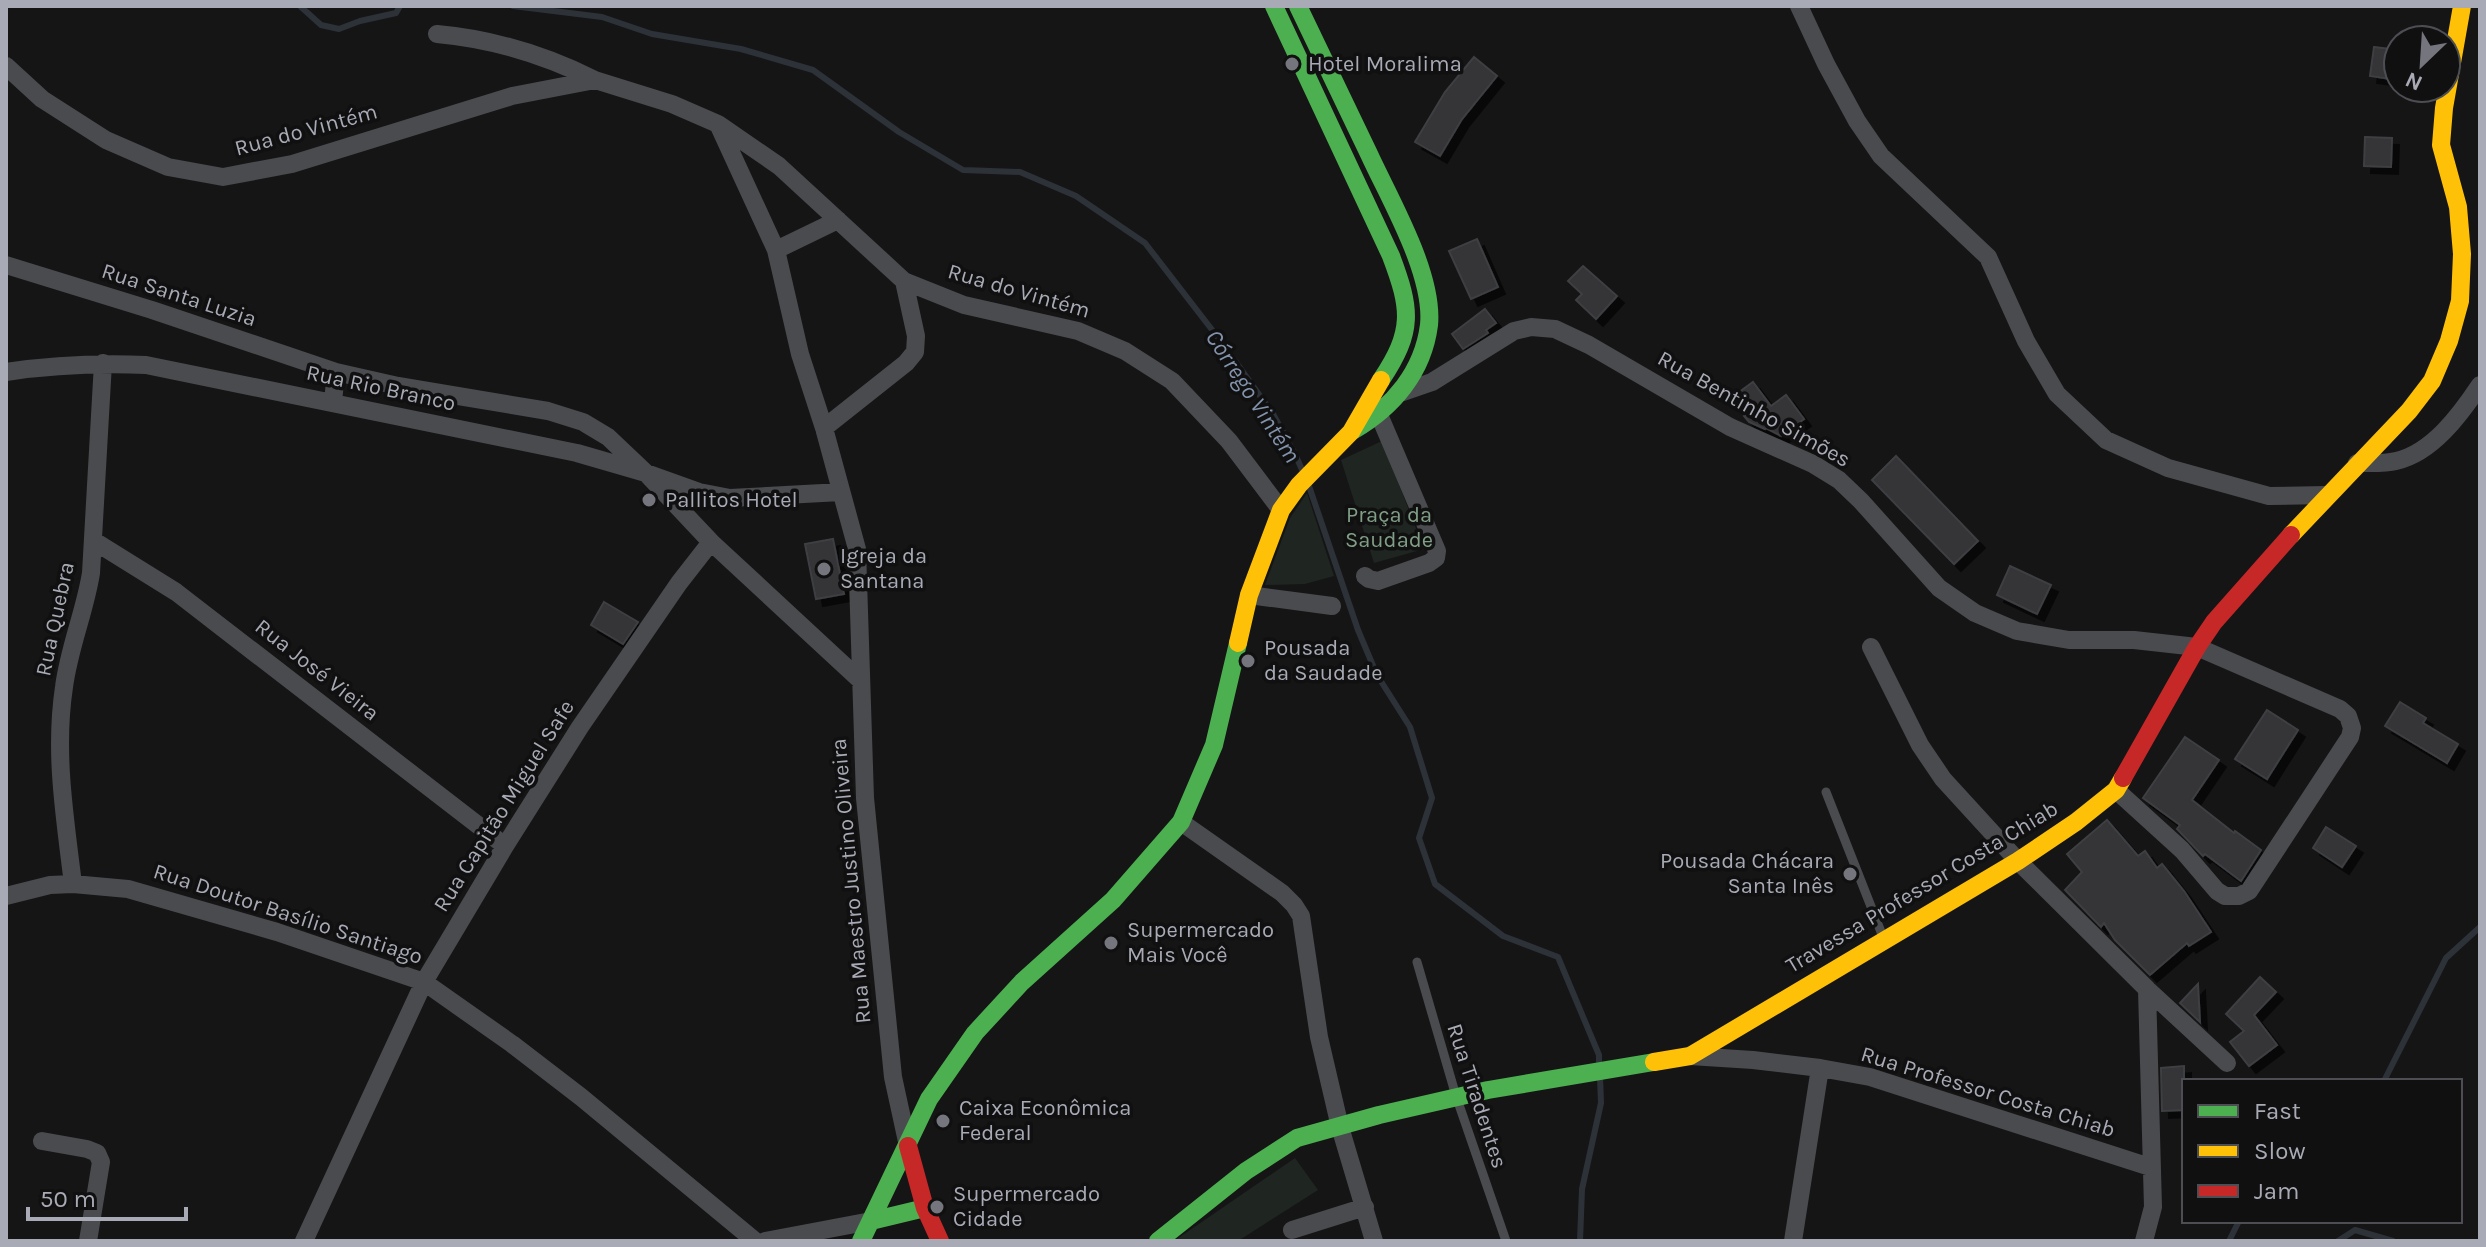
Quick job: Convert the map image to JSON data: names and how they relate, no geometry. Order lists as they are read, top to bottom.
{
  "streets": {
    "street": [
      "Rua do Vintém",
      "Rua Santa Luzia",
      "Rua Rio Branco",
      "Rua Bentinho Simões",
      "Rua Quebra",
      "Rua José Vieira",
      "Rua Capitão Miguel Safe",
      "Rua Maestro Justino Oliveira",
      "Travessa Professor Costa Chiab",
      "Rua Doutor Basílio Santiago",
      "Rua Professor Costa Chiab"
    ],
    "lane": ["Rua Tiradentes"]
  },
  "crossings": [
    ["Rua do Vintém", "Rua Maestro Justino Oliveira"],
    ["Rua Santa Luzia", "Rua Rio Branco"],
    ["Rua Santa Luzia", "Rua Capitão Miguel Safe"],
    ["Rua Santa Luzia", "Rua Maestro Justino Oliveira"],
    ["Rua Rio Branco", "Rua Quebra"],
    ["Rua Rio Branco", "Rua Maestro Justino Oliveira"],
    ["Rua Bentinho Simões", "Travessa Professor Costa Chiab"],
    ["Rua Quebra", "Rua José Vieira"],
    ["Rua Quebra", "Rua Doutor Basílio Santiago"],
    ["Rua José Vieira", "Rua Capitão Miguel Safe"],
    ["Rua Capitão Miguel Safe", "Rua Doutor Basílio Santiago"],
    ["Travessa Professor Costa Chiab", "Rua Professor Costa Chiab"],
    ["Rua Professor Costa Chiab", "Rua Tiradentes"]
  ],
  "water": ["Córrego Vintém"],
  "parks": ["Praça da Saudade"],
  "places": [
    "Hotel Moralima",
    "Pallitos Hotel",
    "Igreja da Santana",
    "Pousada da Saudade",
    "Pousada Chácara Santa Inês",
    "Supermercado Mais Você",
    "Caixa Econômica Federal",
    "Supermercado Cidade"
  ],
  "legend": ["Fast", "Slow", "Jam"],
  "scale_bar": "50 m",
  "north": "bottom left"
}
